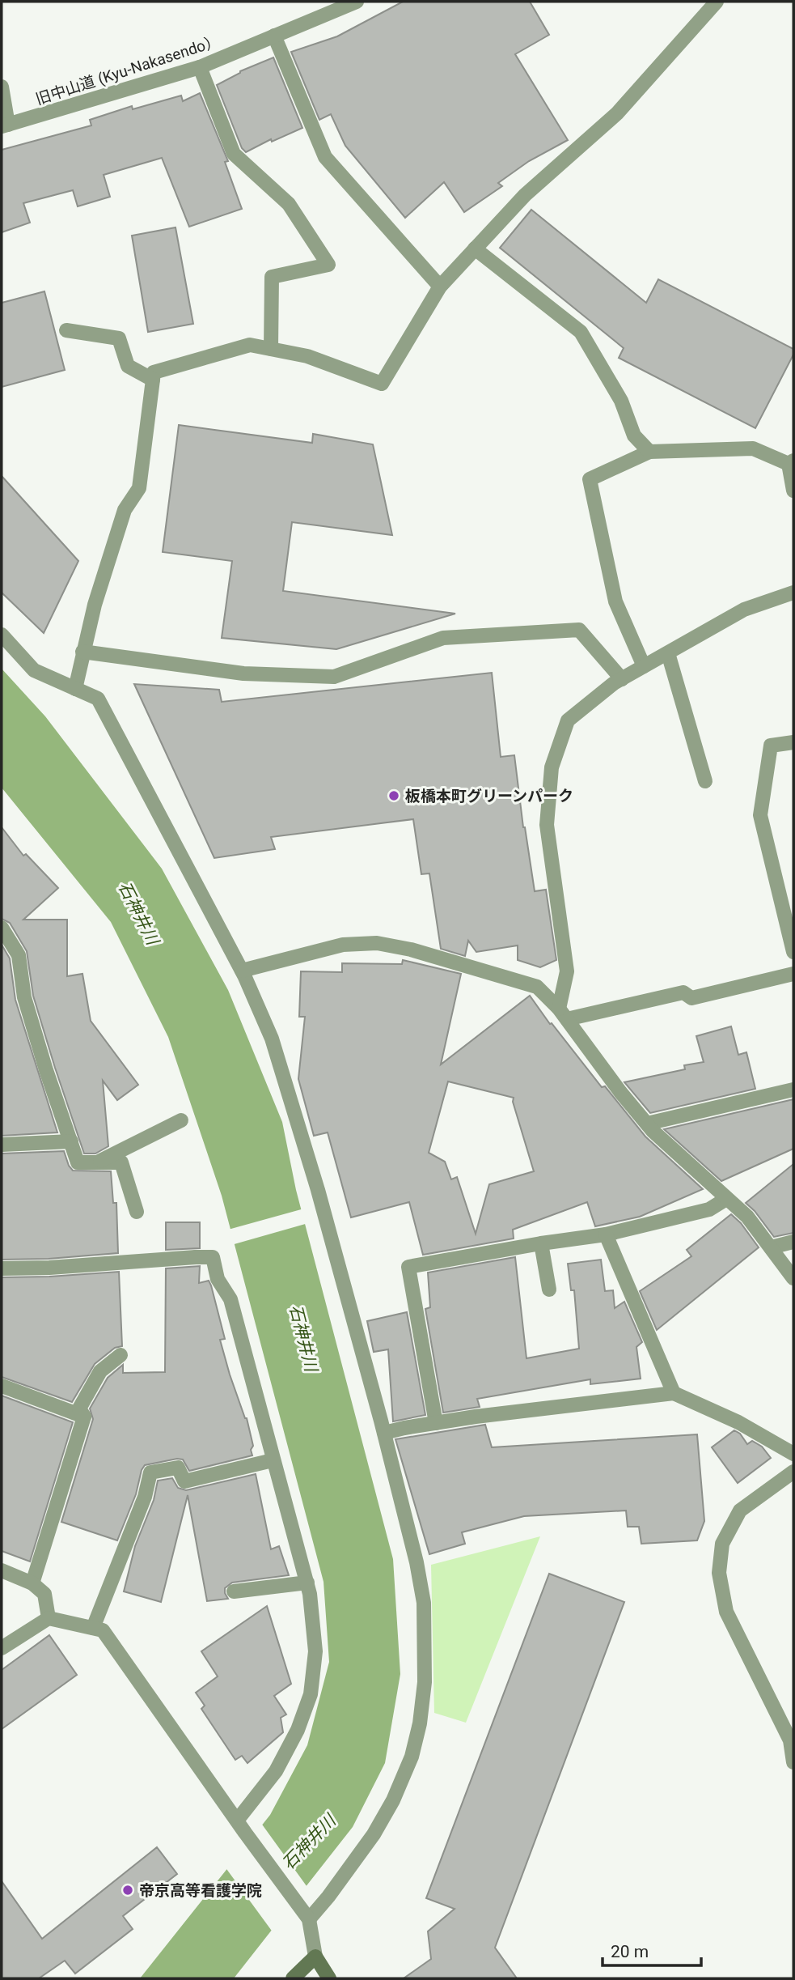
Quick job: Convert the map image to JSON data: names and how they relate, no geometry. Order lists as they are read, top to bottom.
{
  "streets": {
    "street": ["旧中山道 (Kyu-Nakasendo）"]
  },
  "water": ["石神井川"],
  "places": ["板橋本町グリーンパーク", "帝京高等看護学院"],
  "scale_bar": "20 m"
}
